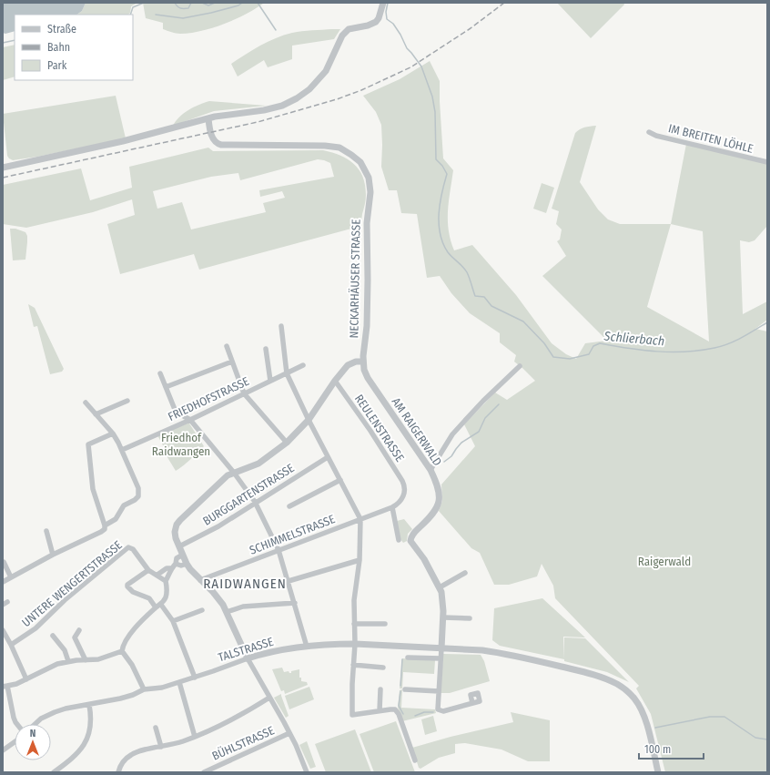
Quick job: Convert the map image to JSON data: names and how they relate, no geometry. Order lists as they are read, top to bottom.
{
  "streets": {
    "street": [
      "IM BREITEN LÖHLE",
      "NECKARHÄUSER STRASSE",
      "FRIEDHOFSTRASSE",
      "REULENSTRASSE",
      "AM RAIGERWALD",
      "BURGGARTENSTRASSE",
      "SCHIMMELSTRASSE",
      "UNTERE WENGERTSTRASSE",
      "TALSTRASSE",
      "BÜHLSTRASSE"
    ]
  },
  "crossings": [
    ["NECKARHÄUSER STRASSE", "AM RAIGERWALD"],
    ["REULENSTRASSE", "SCHIMMELSTRASSE"],
    ["AM RAIGERWALD", "TALSTRASSE"]
  ],
  "districts": ["RAIDWANGEN"],
  "water": ["Schlierbach"],
  "parks": ["Friedhof Raidwangen", "Raigerwald"],
  "legend": ["Straße", "Bahn", "Park"],
  "scale_bar": "100 m",
  "north": "top"
}
